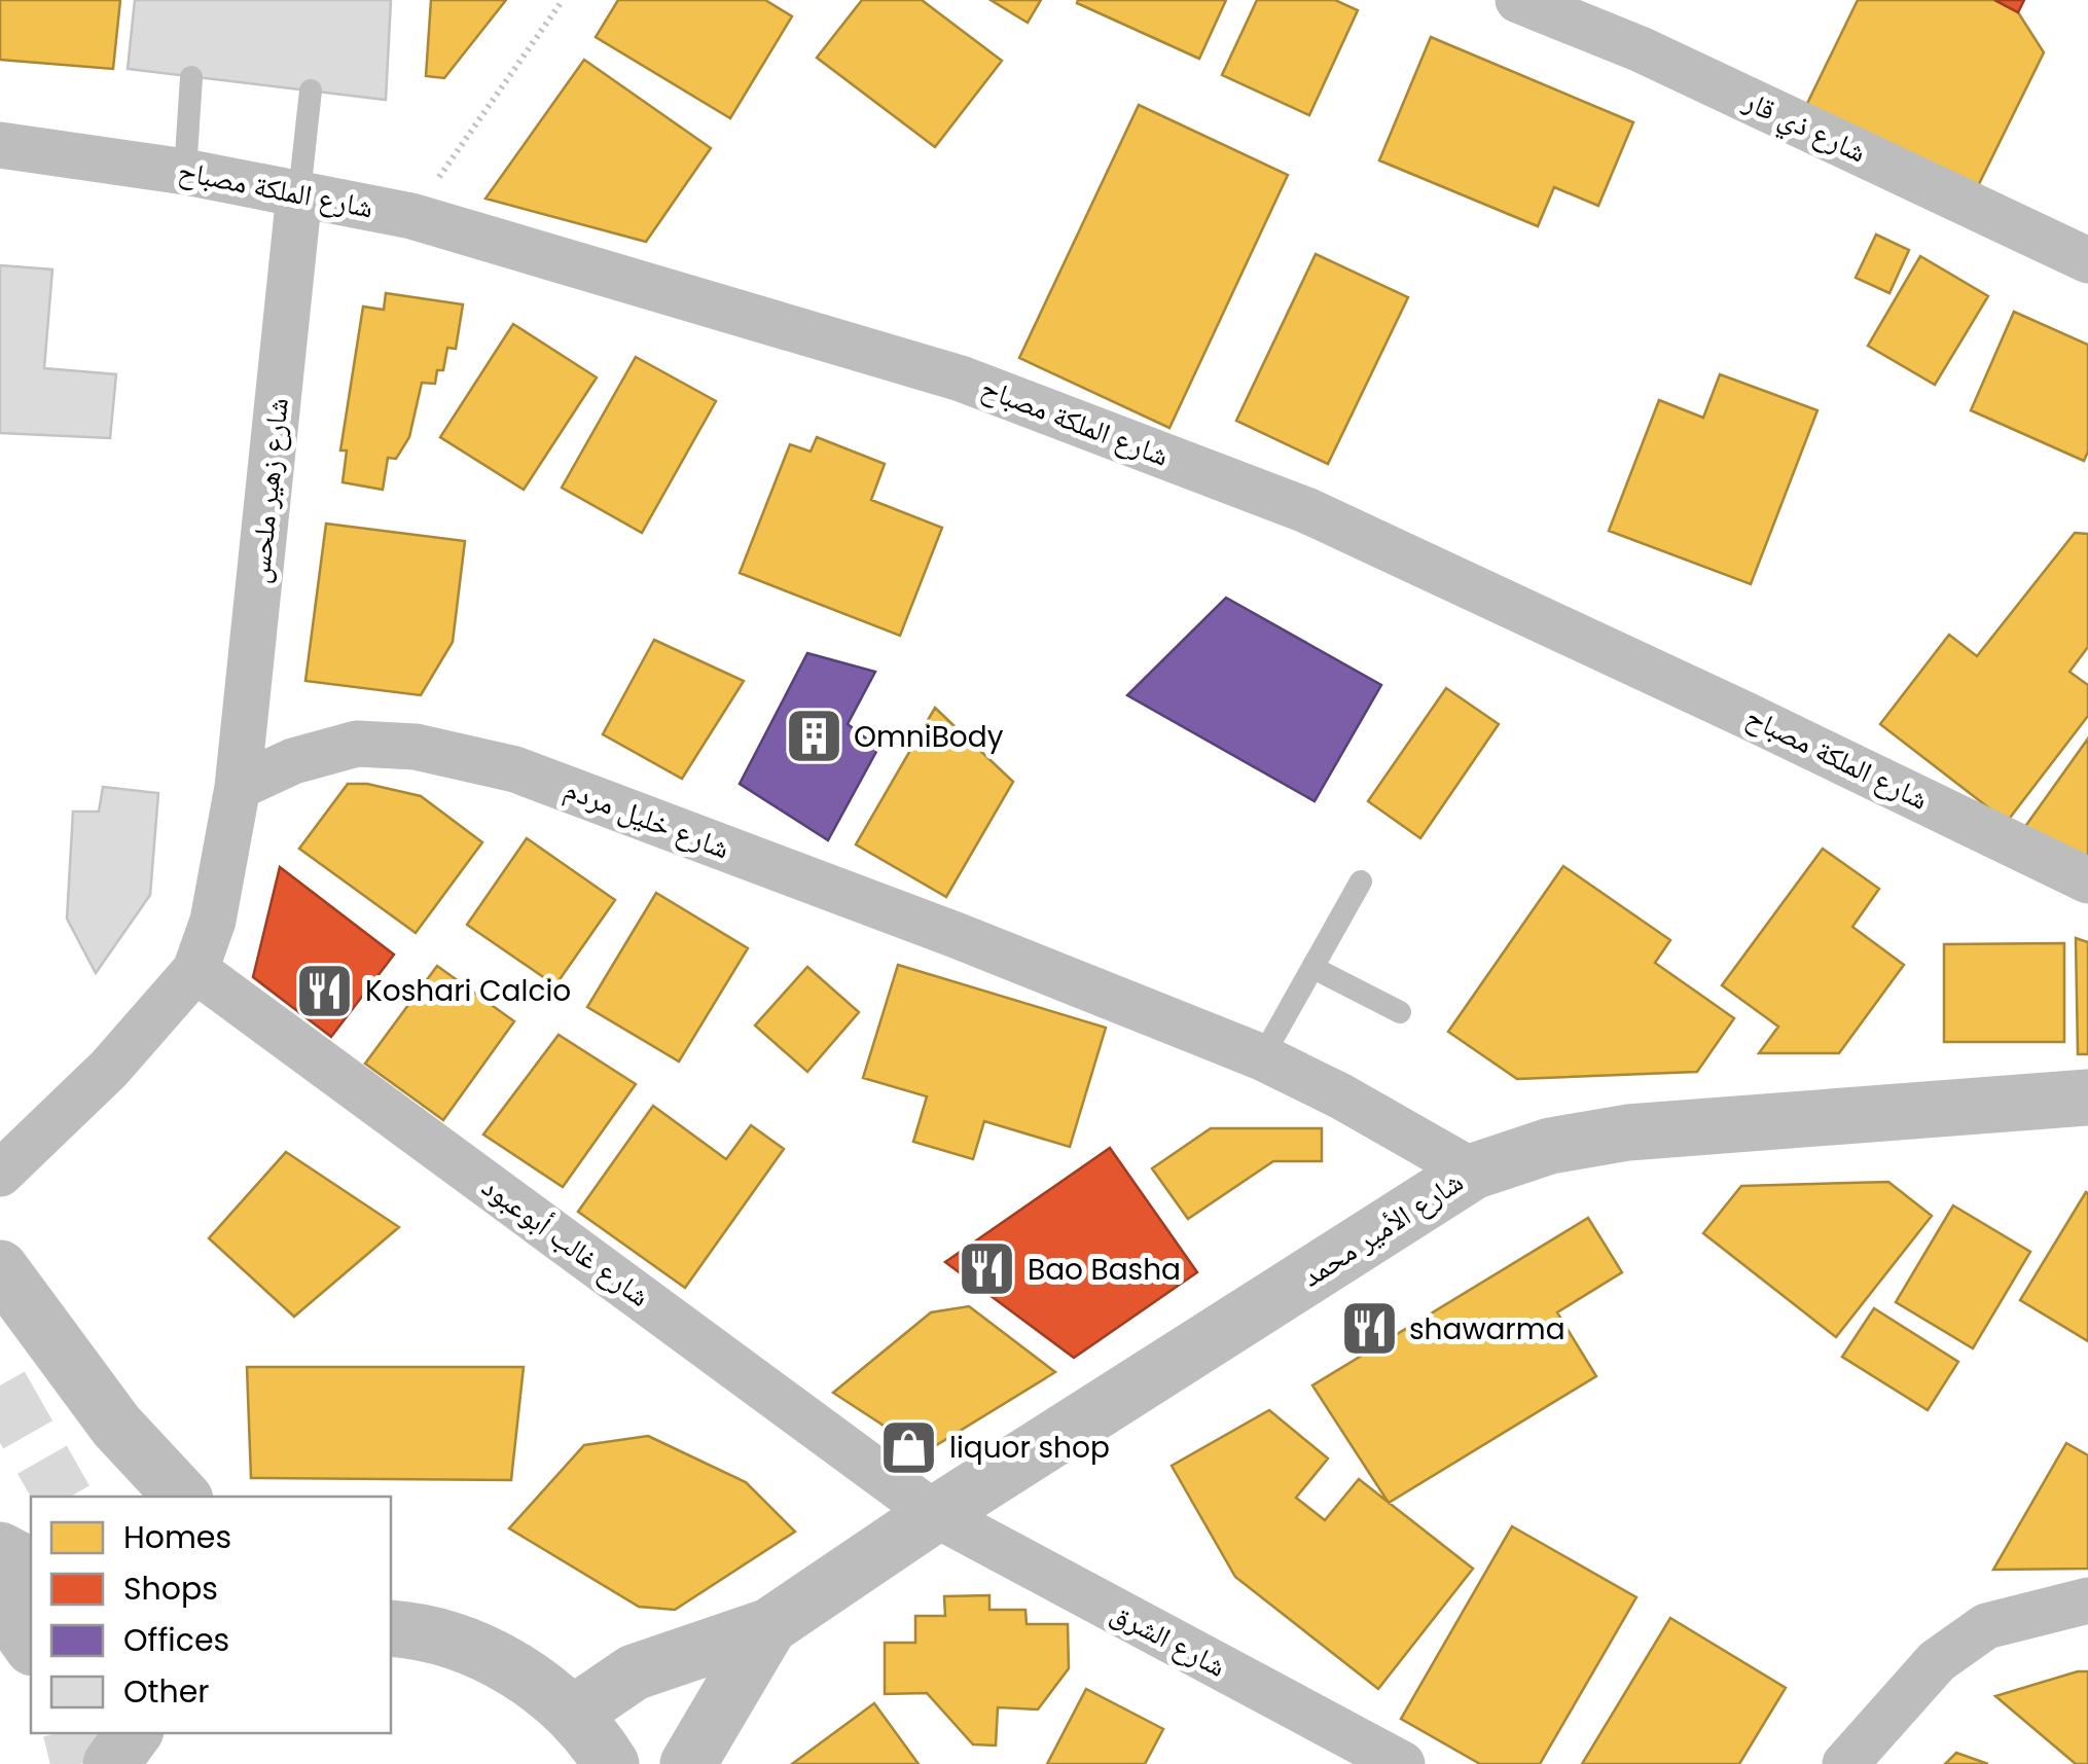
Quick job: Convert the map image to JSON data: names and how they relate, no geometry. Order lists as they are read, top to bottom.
{
  "streets": {
    "street": [
      "شارع ذي قار",
      "شارع الملكة مصباح",
      "شارع زهير ملحس",
      "شارع خليل مردم",
      "شارع الأمير محمد",
      "شارع غالب أبوعبود",
      "شارع الشرق"
    ]
  },
  "crossings": [
    ["شارع الملكة مصباح", "شارع زهير ملحس"],
    ["شارع زهير ملحس", "شارع خليل مردم"],
    ["شارع خليل مردم", "شارع الأمير محمد"],
    ["شارع الأمير محمد", "شارع غالب أبوعبود"],
    ["شارع الأمير محمد", "شارع الشرق"],
    ["شارع غالب أبوعبود", "شارع الشرق"]
  ],
  "places": {
    "building": ["OmniBody"],
    "restaurant": ["Koshari Calcio", "Bao Basha", "shawarma"],
    "shop": ["liquor shop"]
  },
  "legend": [
    "Homes",
    "Shops",
    "Offices",
    "Other"
  ]
}
